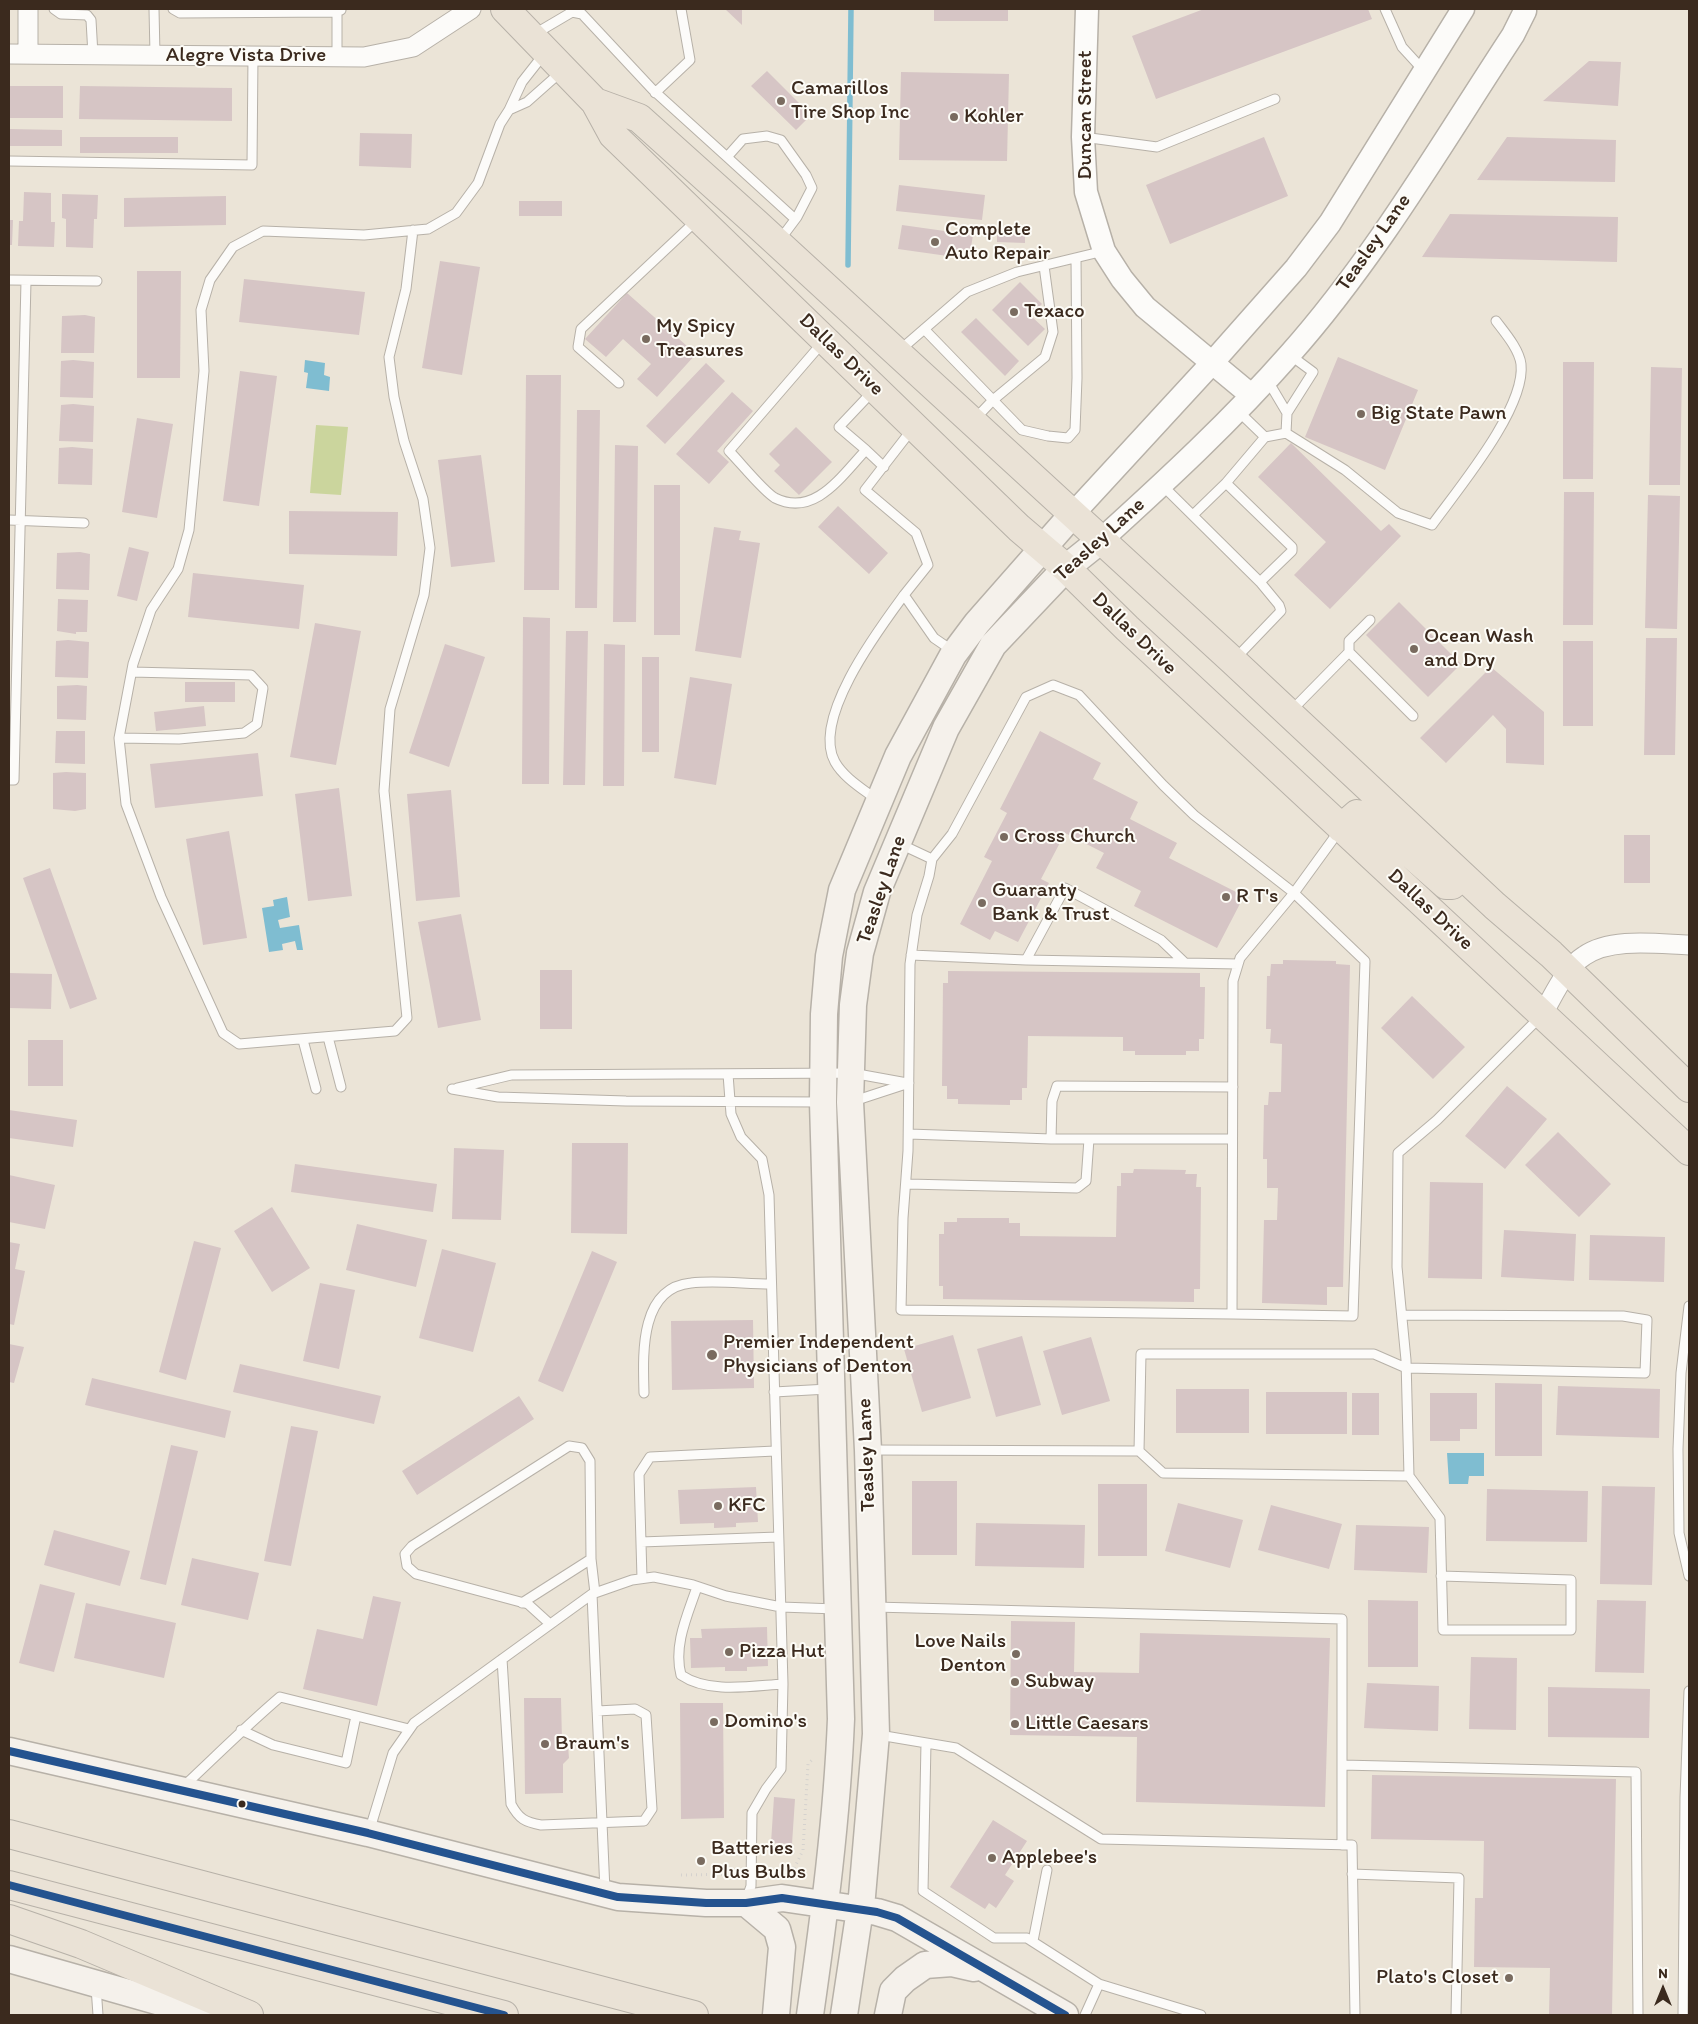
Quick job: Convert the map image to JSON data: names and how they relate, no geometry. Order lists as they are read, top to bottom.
{
  "streets": {
    "main road": ["Teasley Lane", "Dallas Drive"],
    "street": ["Alegre Vista Drive", "Duncan Street"]
  },
  "crossings": [
    ["Duncan Street", "Teasley Lane"],
    ["Teasley Lane", "Dallas Drive"]
  ],
  "places": [
    "Camarillos Tire Shop Inc",
    "Kohler",
    "Complete Auto Repair",
    "Texaco",
    "My Spicy Treasures",
    "Big State Pawn",
    "Ocean Wash and Dry",
    "Cross Church",
    "R T's",
    "Guaranty Bank & Trust",
    "Premier Independent Physicians of Denton",
    "KFC",
    "Pizza Hut",
    "Love Nails Denton",
    "Subway",
    "Domino's",
    "Little Caesars",
    "Braum's",
    "Applebee's",
    "Batteries Plus Bulbs",
    "Plato's Closet"
  ],
  "north": "top"
}
